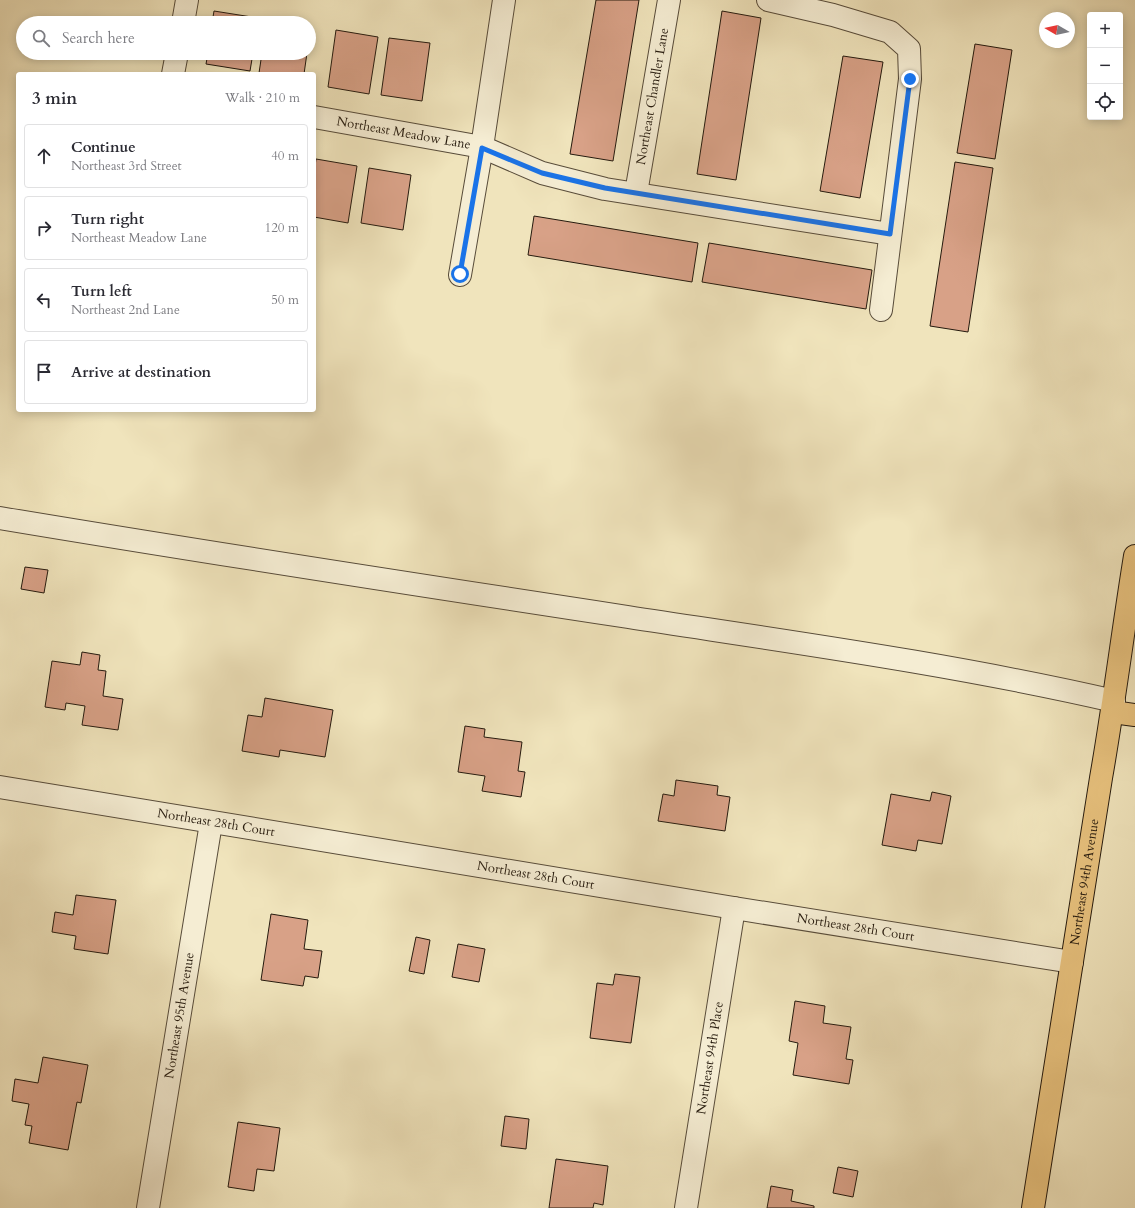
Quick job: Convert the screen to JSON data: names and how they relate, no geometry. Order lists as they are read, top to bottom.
{
  "streets": {
    "main road": ["Northeast 94th Avenue"],
    "street": [
      "Northeast Chandler Lane",
      "Northeast Meadow Lane",
      "Northeast 28th Court",
      "Northeast 95th Avenue",
      "Northeast 94th Place"
    ]
  },
  "crossings": [
    ["Northeast Chandler Lane", "Northeast Meadow Lane"],
    ["Northeast 28th Court", "Northeast 94th Avenue"],
    ["Northeast 28th Court", "Northeast 95th Avenue"],
    ["Northeast 28th Court", "Northeast 94th Place"]
  ],
  "north": "left",
  "page": {
    "map_buttons": ["+", "−"],
    "search": "Search here",
    "heading": ["3 min", "Walk · 210 m"],
    "list": [
      ["Continue", "Northeast 3rd Street", "40 m"],
      ["Turn right", "Northeast Meadow Lane", "120 m"],
      ["Turn left", "Northeast 2nd Lane", "50 m"],
      "Arrive at destination"
    ]
  }
}
